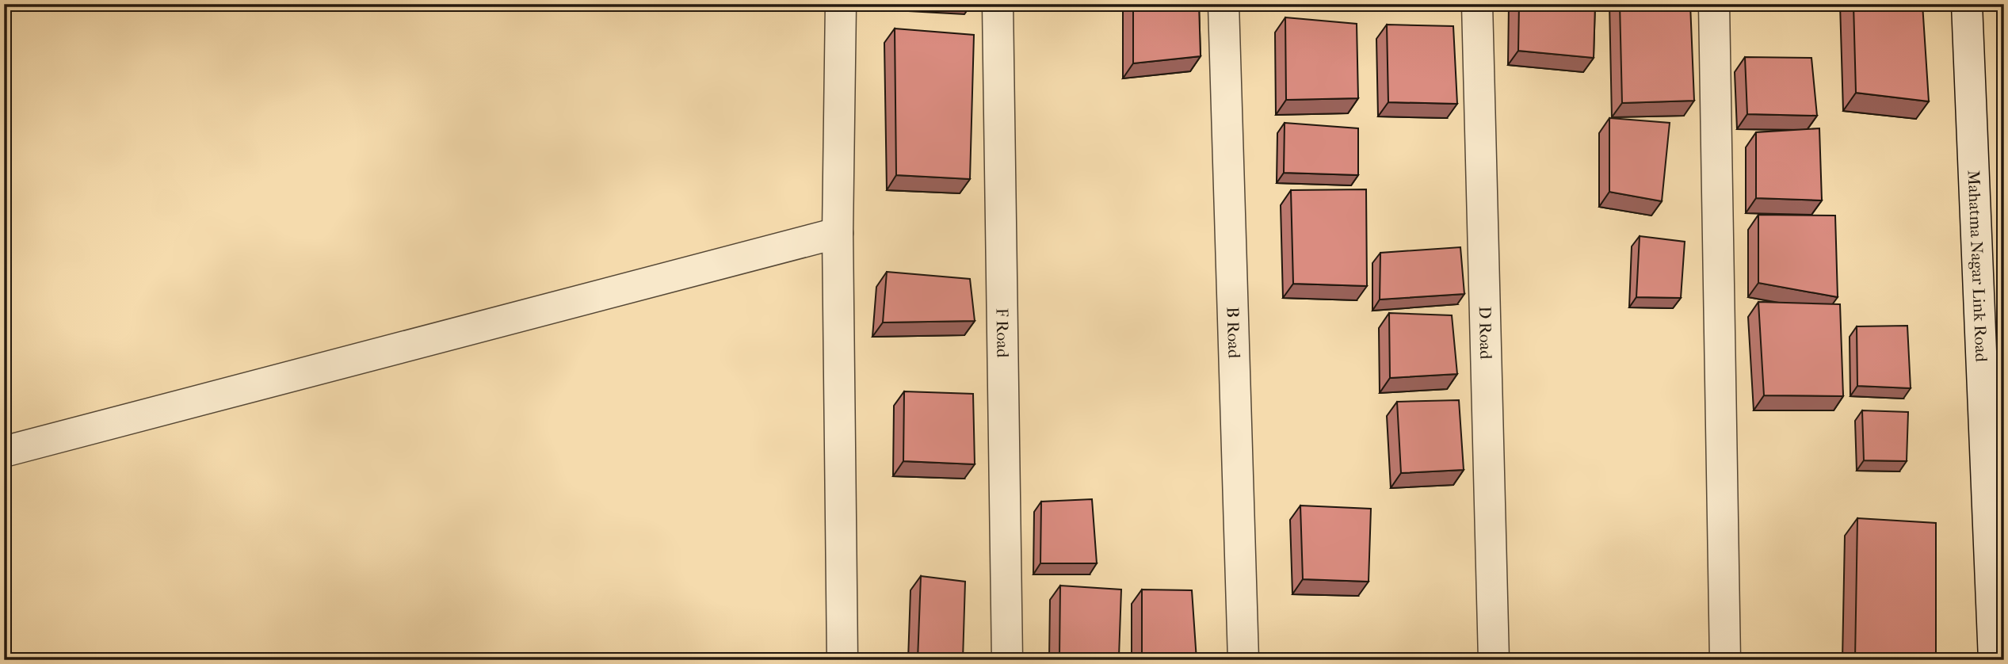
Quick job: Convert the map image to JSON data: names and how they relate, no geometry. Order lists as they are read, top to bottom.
{
  "streets": {
    "street": [
      "Mahatma Nagar Link Road",
      "F Road",
      "B Road",
      "D Road"
    ]
  }
}
